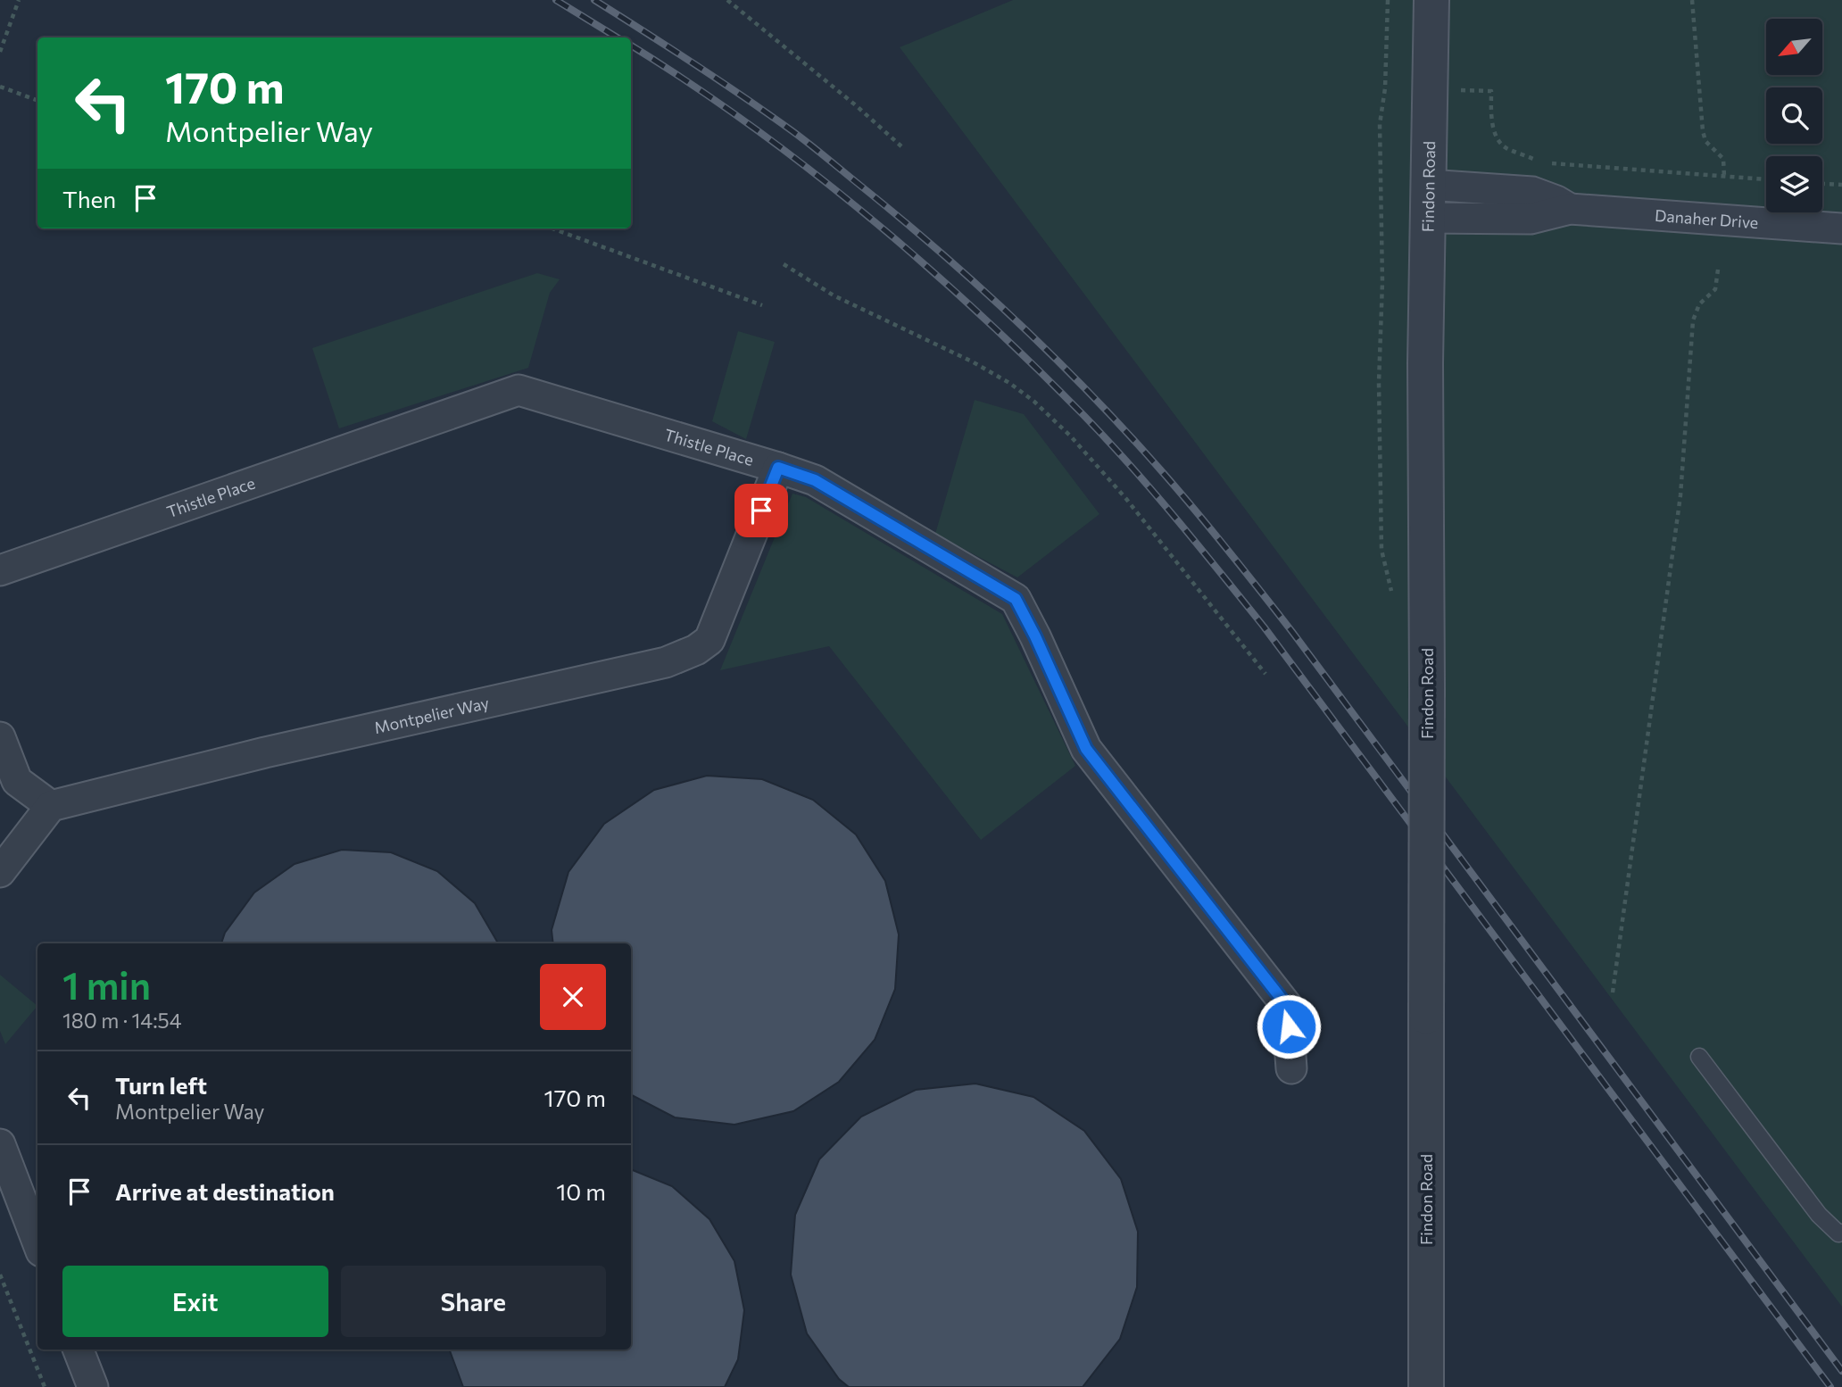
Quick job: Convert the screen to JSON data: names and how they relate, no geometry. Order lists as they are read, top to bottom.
{
  "streets": {
    "street": [
      "Findon Road",
      "Danaher Drive",
      "Thistle Place",
      "Montpelier Way"
    ]
  },
  "crossings": [
    ["Findon Road", "Danaher Drive"],
    ["Thistle Place", "Montpelier Way"]
  ],
  "north": "bottom left",
  "page": {
    "turn": ["170 m", "Montpelier Way"],
    "then": "Then",
    "heading": ["1 min", "180 m · 14:54"],
    "list": [
      {
        "name": "Turn left",
        "note": "Montpelier Way",
        "value": "170 m"
      },
      {
        "name": "Arrive at destination",
        "value": "10 m"
      }
    ],
    "buttons": ["Exit", "Share"]
  }
}
